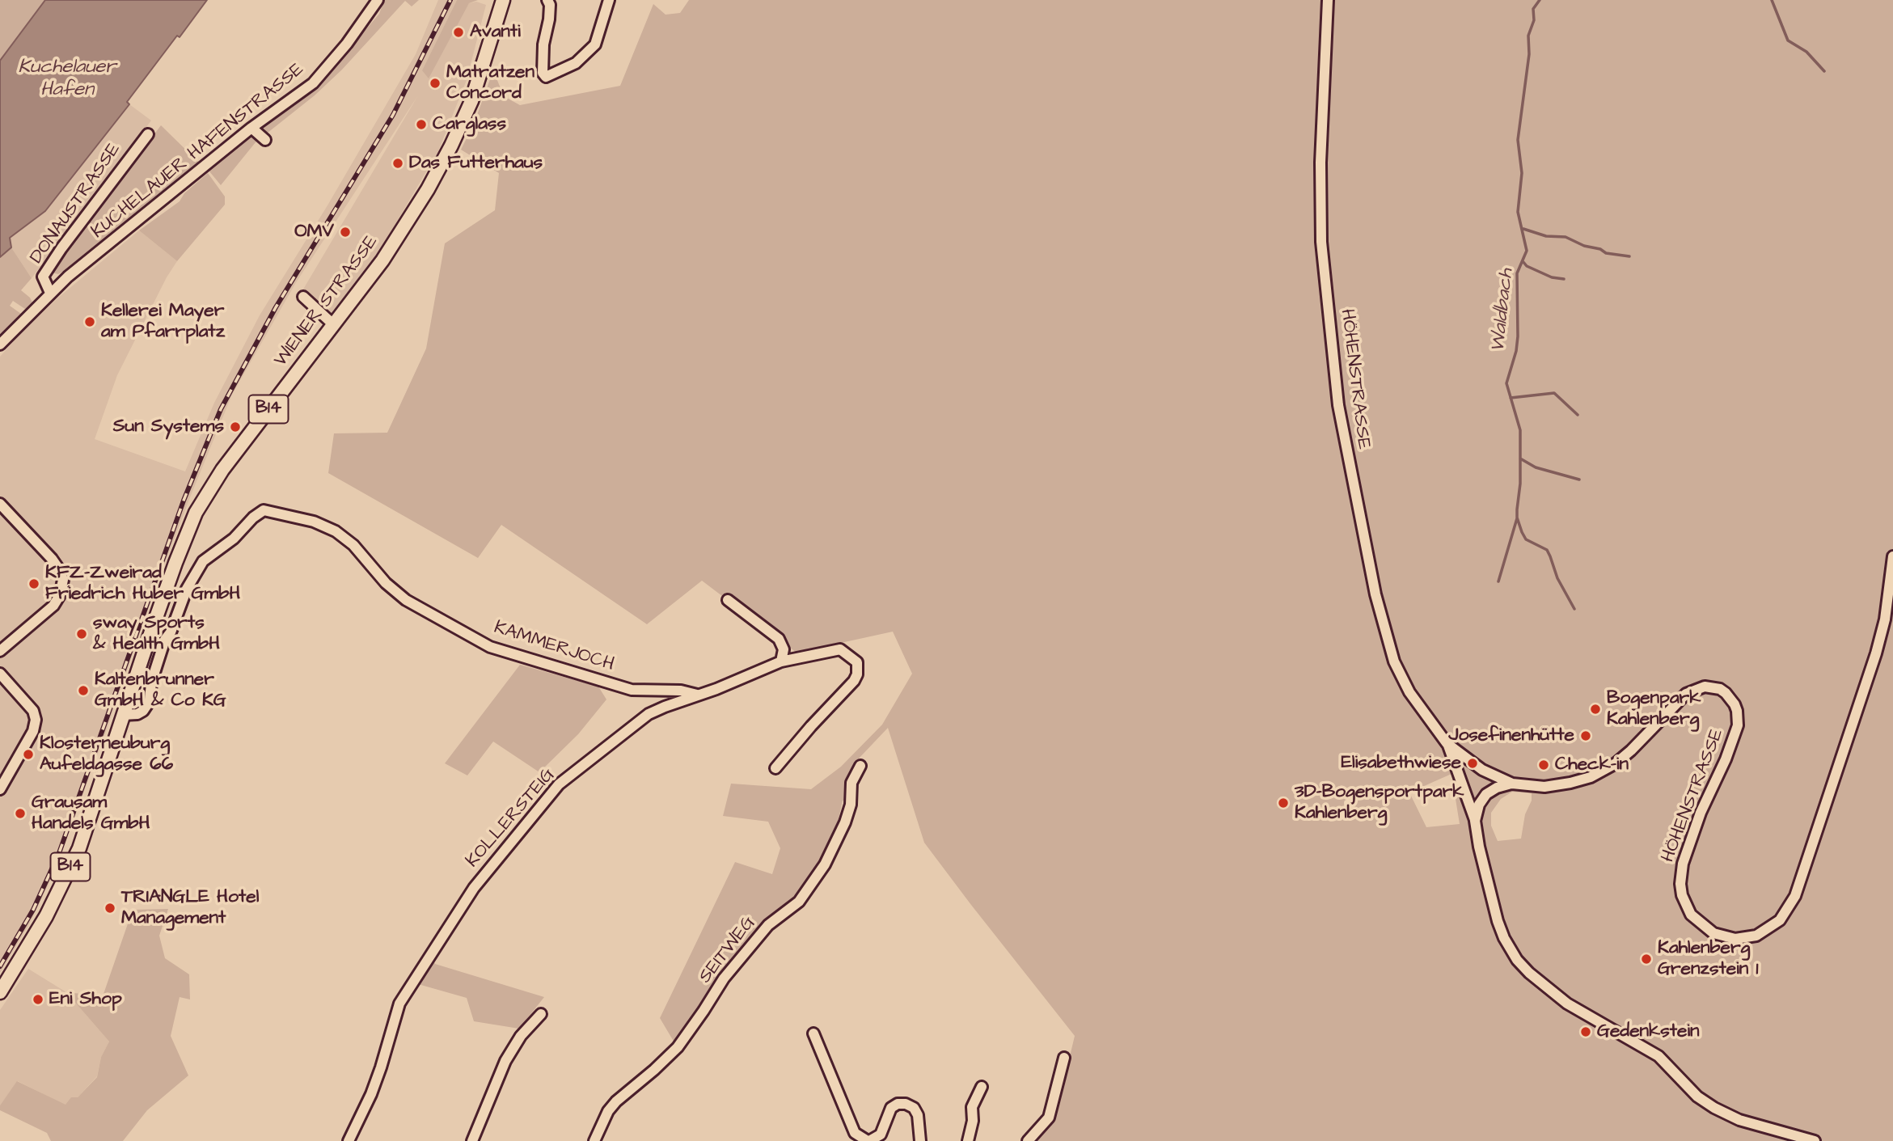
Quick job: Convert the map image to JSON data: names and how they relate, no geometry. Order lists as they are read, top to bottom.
{
  "streets": {
    "main road": ["WIENER STRASSE", "B14"],
    "street": [
      "KUCHELAUER HAFENSTRASSE",
      "DONAUSTRASSE",
      "HÖHENSTRASSE",
      "KAMMERJOCH",
      "KOLLERSTEIG",
      "SEITWEG"
    ]
  },
  "crossings": [
    ["KUCHELAUER HAFENSTRASSE", "DONAUSTRASSE"],
    ["WIENER STRASSE", "KAMMERJOCH"],
    ["KAMMERJOCH", "KOLLERSTEIG"]
  ],
  "water": ["Kuchelauer Hafen", "Waldbach"],
  "places": [
    "Avanti",
    "Matratzen Concord",
    "Carglass",
    "Das Futterhaus",
    "OMV",
    "Kellerei Mayer am Pfarrplatz",
    "Sun Systems",
    "KFZ-Zweirad Friedrich Huber GmbH",
    "sway Sports & Health GmbH",
    "Kaltenbrunner GmbH & Co KG",
    "Bogenpark Kahlenberg",
    "Josefinenhütte",
    "Klosterneuburg Aufeldgasse 66",
    "Elisabethwiese",
    "Check-in",
    "3D-Bogensportpark Kahlenberg",
    "Grausam Handels GmbH",
    "TRIANGLE Hotel Management",
    "Kahlenberg Grenzstein 1",
    "Eni Shop",
    "Gedenkstein"
  ]
}
